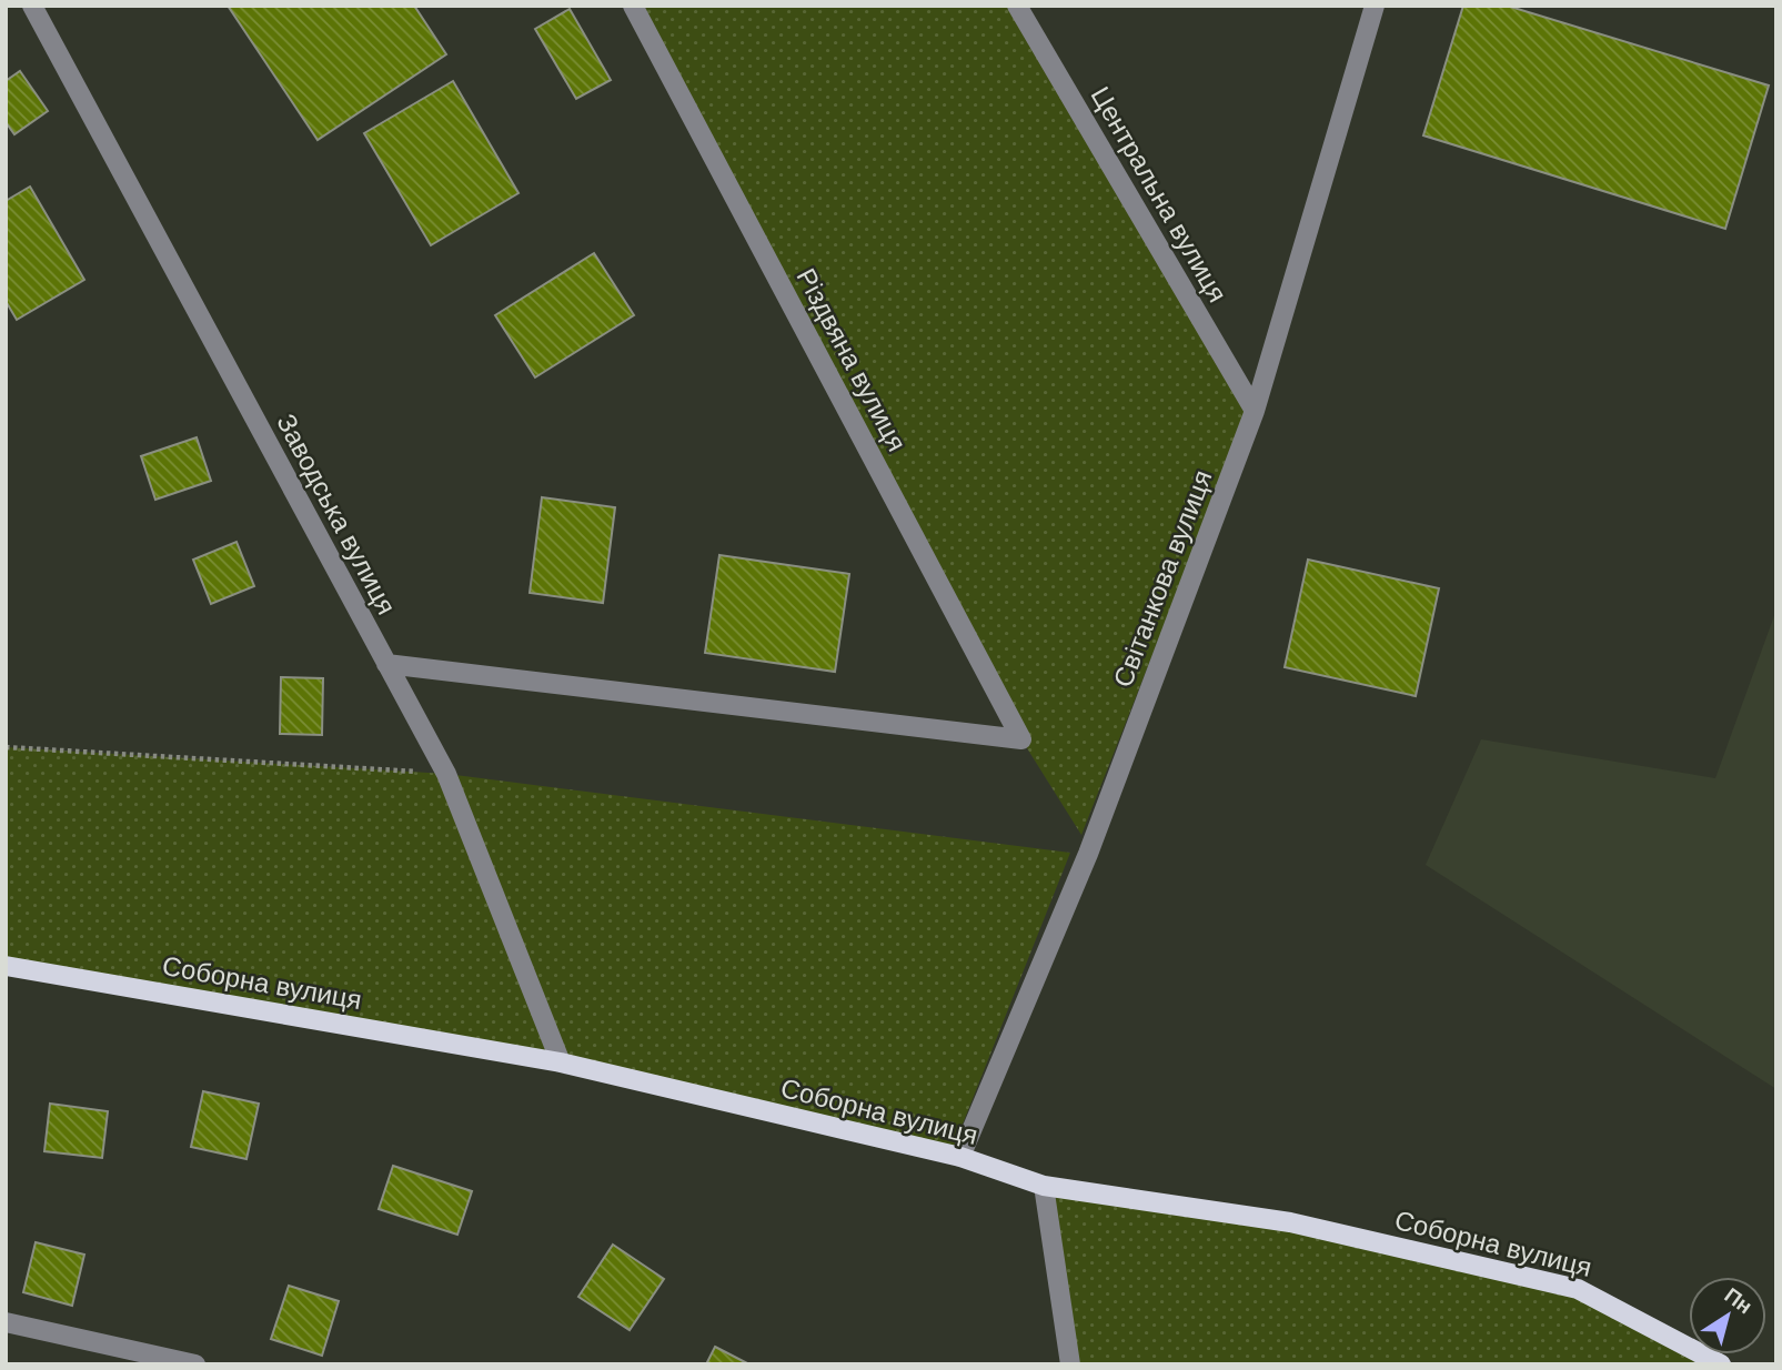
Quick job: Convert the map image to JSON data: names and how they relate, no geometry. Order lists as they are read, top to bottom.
{
  "streets": {
    "main road": ["Соборна вулиця"],
    "street": [
      "Центральна вулиця",
      "Різдвяна вулиця",
      "Заводська вулиця",
      "Світанкова вулиця"
    ]
  },
  "crossings": [
    ["Центральна вулиця", "Світанкова вулиця"],
    ["Різдвяна вулиця", "Заводська вулиця"],
    ["Заводська вулиця", "Соборна вулиця"],
    ["Світанкова вулиця", "Соборна вулиця"]
  ],
  "north": "top right"
}
